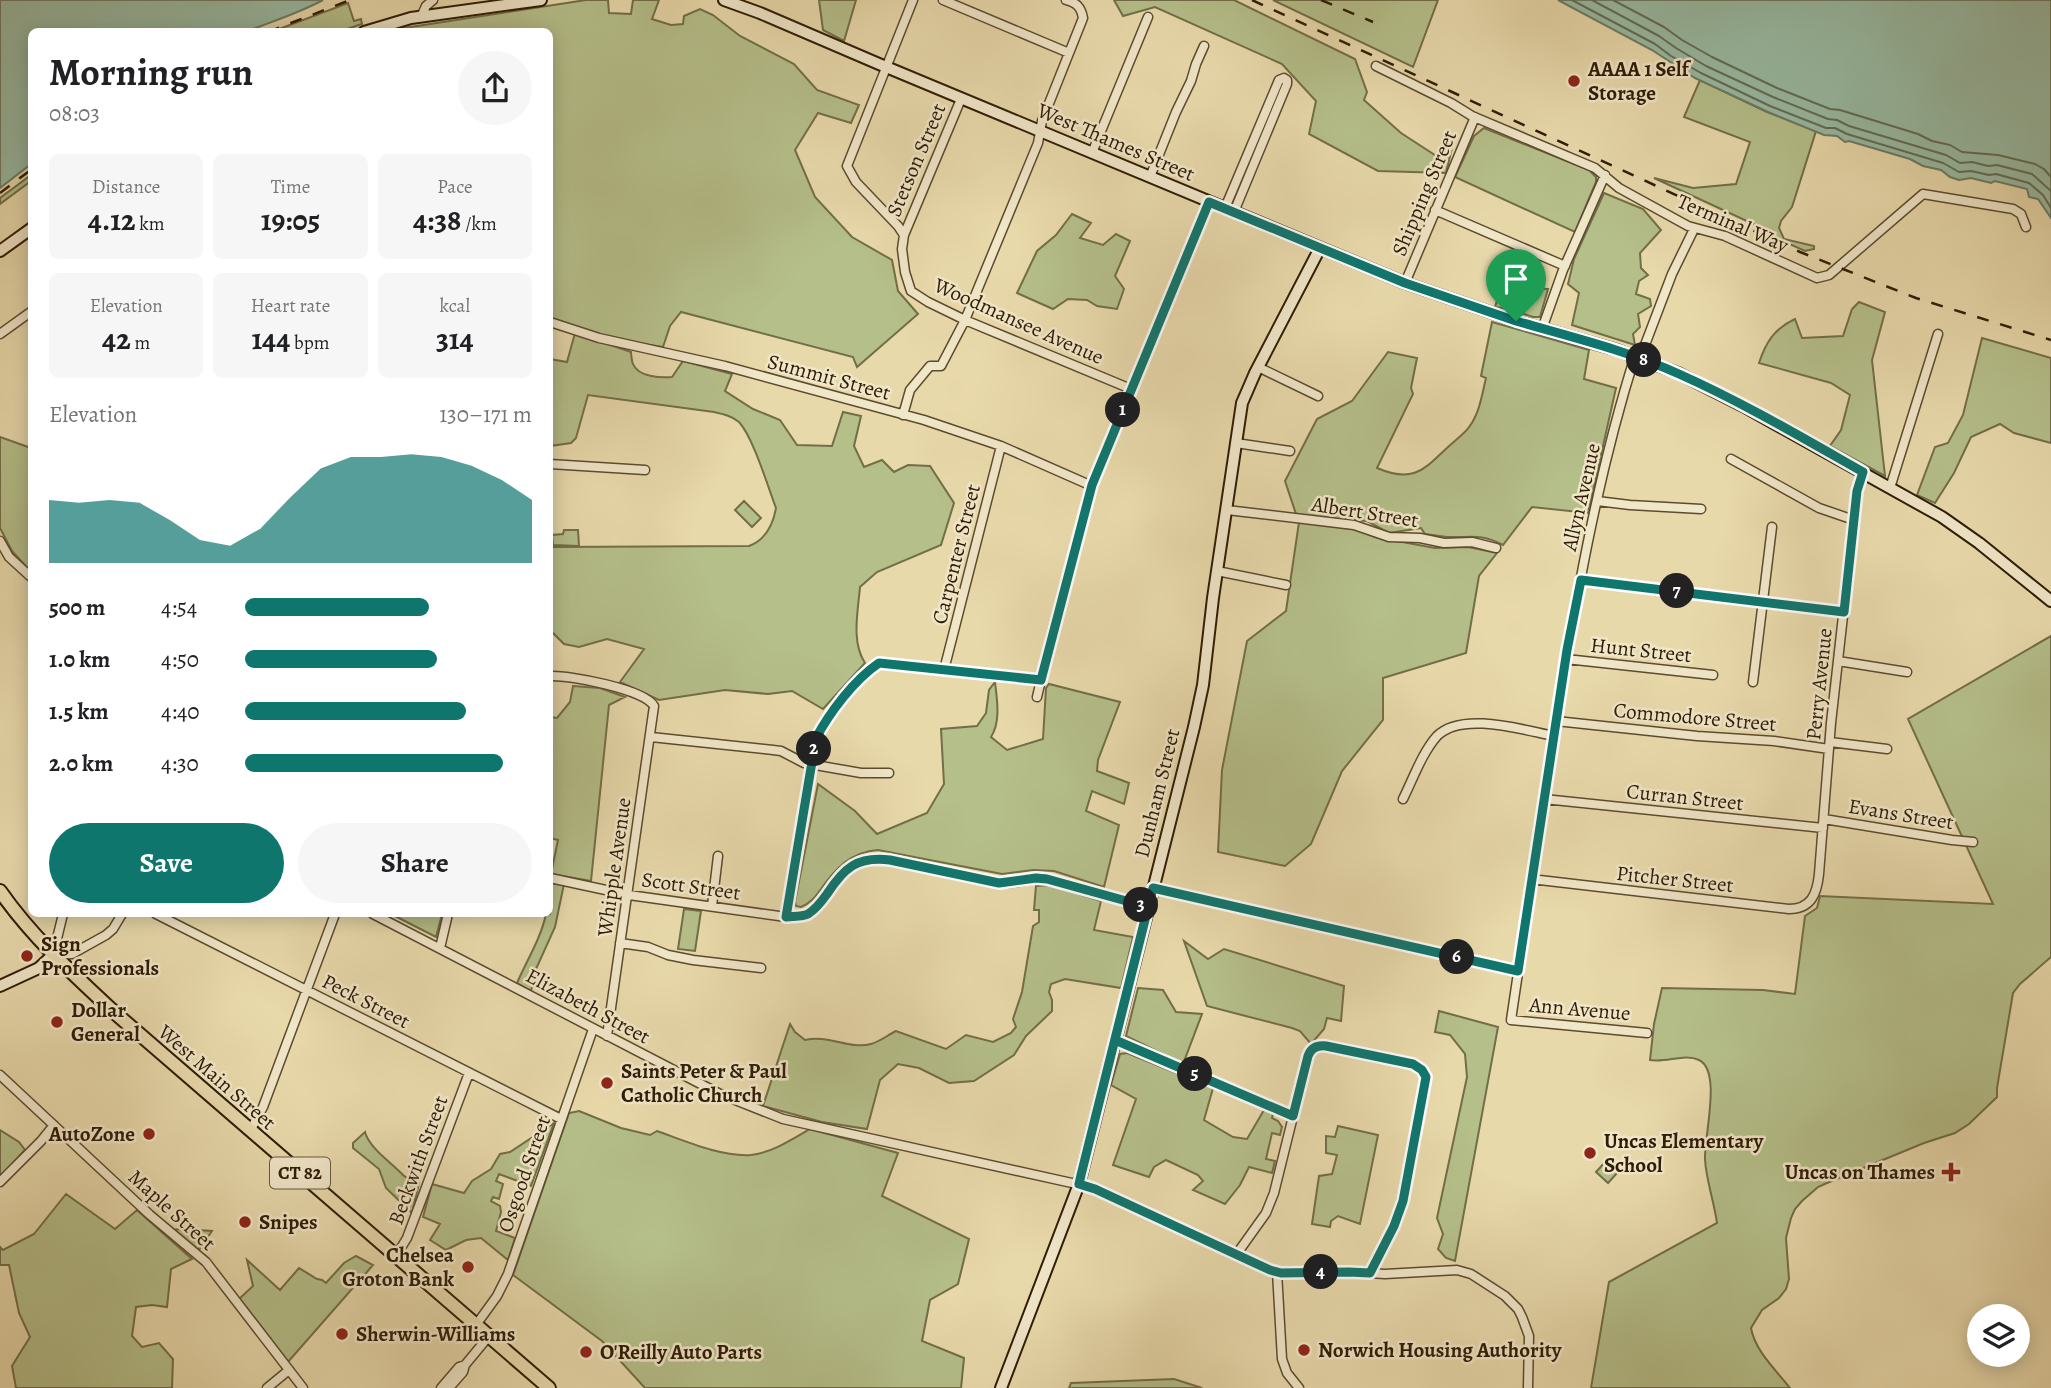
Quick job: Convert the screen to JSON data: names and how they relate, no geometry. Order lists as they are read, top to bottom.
{
  "streets": {
    "main road": [
      "West Thames Street",
      "Dunham Street",
      "West Main Street",
      "CT 82"
    ],
    "street": [
      "Stetson Street",
      "Shipping Street",
      "Terminal Way",
      "Woodmansee Avenue",
      "Summit Street",
      "Allyn Avenue",
      "Albert Street",
      "Carpenter Street",
      "Hunt Street",
      "Perry Avenue",
      "Commodore Street",
      "Curran Street",
      "Evans Street",
      "Whipple Avenue",
      "Pitcher Street",
      "Scott Street",
      "Peck Street",
      "Elizabeth Street",
      "Ann Avenue",
      "Beckwith Street",
      "Osgood Street",
      "Maple Street"
    ]
  },
  "crossings": [
    ["West Thames Street", "Stetson Street"],
    ["West Thames Street", "Shipping Street"],
    ["West Thames Street", "Allyn Avenue"],
    ["West Thames Street", "Perry Avenue"],
    ["West Thames Street", "Dunham Street"],
    ["Stetson Street", "Woodmansee Avenue"],
    ["Shipping Street", "Terminal Way"],
    ["Terminal Way", "Allyn Avenue"],
    ["Summit Street", "Carpenter Street"],
    ["Allyn Avenue", "Hunt Street"],
    ["Allyn Avenue", "Commodore Street"],
    ["Allyn Avenue", "Curran Street"],
    ["Allyn Avenue", "Pitcher Street"],
    ["Allyn Avenue", "Ann Avenue"],
    ["Albert Street", "Dunham Street"],
    ["Perry Avenue", "Commodore Street"],
    ["Perry Avenue", "Curran Street"],
    ["Perry Avenue", "Evans Street"],
    ["Perry Avenue", "Pitcher Street"],
    ["Dunham Street", "Elizabeth Street"],
    ["Curran Street", "Evans Street"],
    ["Whipple Avenue", "Scott Street"],
    ["Whipple Avenue", "Elizabeth Street"],
    ["Peck Street", "Beckwith Street"],
    ["Peck Street", "Osgood Street"],
    ["Elizabeth Street", "Osgood Street"],
    ["West Main Street", "Beckwith Street"],
    ["West Main Street", "Osgood Street"]
  ],
  "places": {
    "other": [
      "AAAA 1 Self Storage",
      "Sign Professionals",
      "Dollar General",
      "Saints Peter & Paul Catholic Church",
      "AutoZone",
      "Uncas Elementary School",
      "Snipes",
      "Chelsea Groton Bank",
      "Sherwin-Williams",
      "Norwich Housing Authority",
      "O'Reilly Auto Parts"
    ],
    "health": ["Uncas on Thames"]
  },
  "page": {
    "heading": ["Morning run", "08:03"],
    "stats": [
      ["Distance", "4.12 km"],
      ["Time", "19:05"],
      ["Pace", "4:38 /km"],
      ["Elevation", "42 m"],
      ["Heart rate", "144 bpm"],
      ["kcal", "314"]
    ],
    "pins": [
      "8",
      "1",
      "7",
      "2",
      "3",
      "6",
      "5",
      "4"
    ],
    "chart": ["Elevation", "130–171 m"],
    "list": [
      {
        "name": "500 m",
        "note": "4:54"
      },
      {
        "name": "1.0 km",
        "note": "4:50"
      },
      {
        "name": "1.5 km",
        "note": "4:40"
      },
      {
        "name": "2.0 km",
        "note": "4:30"
      }
    ],
    "buttons": ["Save", "Share"]
  }
}
